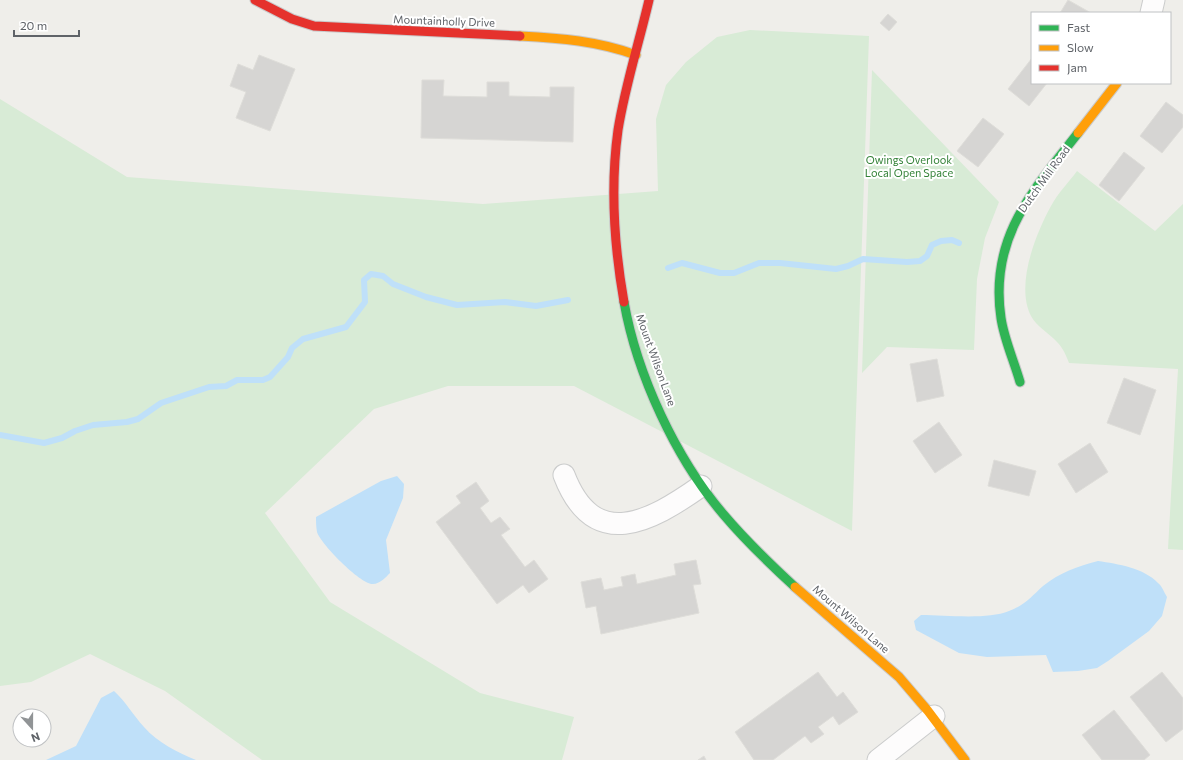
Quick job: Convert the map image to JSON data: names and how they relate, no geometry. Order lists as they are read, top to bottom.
{
  "streets": {
    "street": ["Mountainholly Drive", "Dutch Mill Road", "Mount Wilson Lane"]
  },
  "crossings": [
    ["Mountainholly Drive", "Mount Wilson Lane"]
  ],
  "parks": ["Owings Overlook Local Open Space"],
  "legend": ["Fast", "Slow", "Jam"],
  "scale_bar": "20 m",
  "north": "bottom"
}
